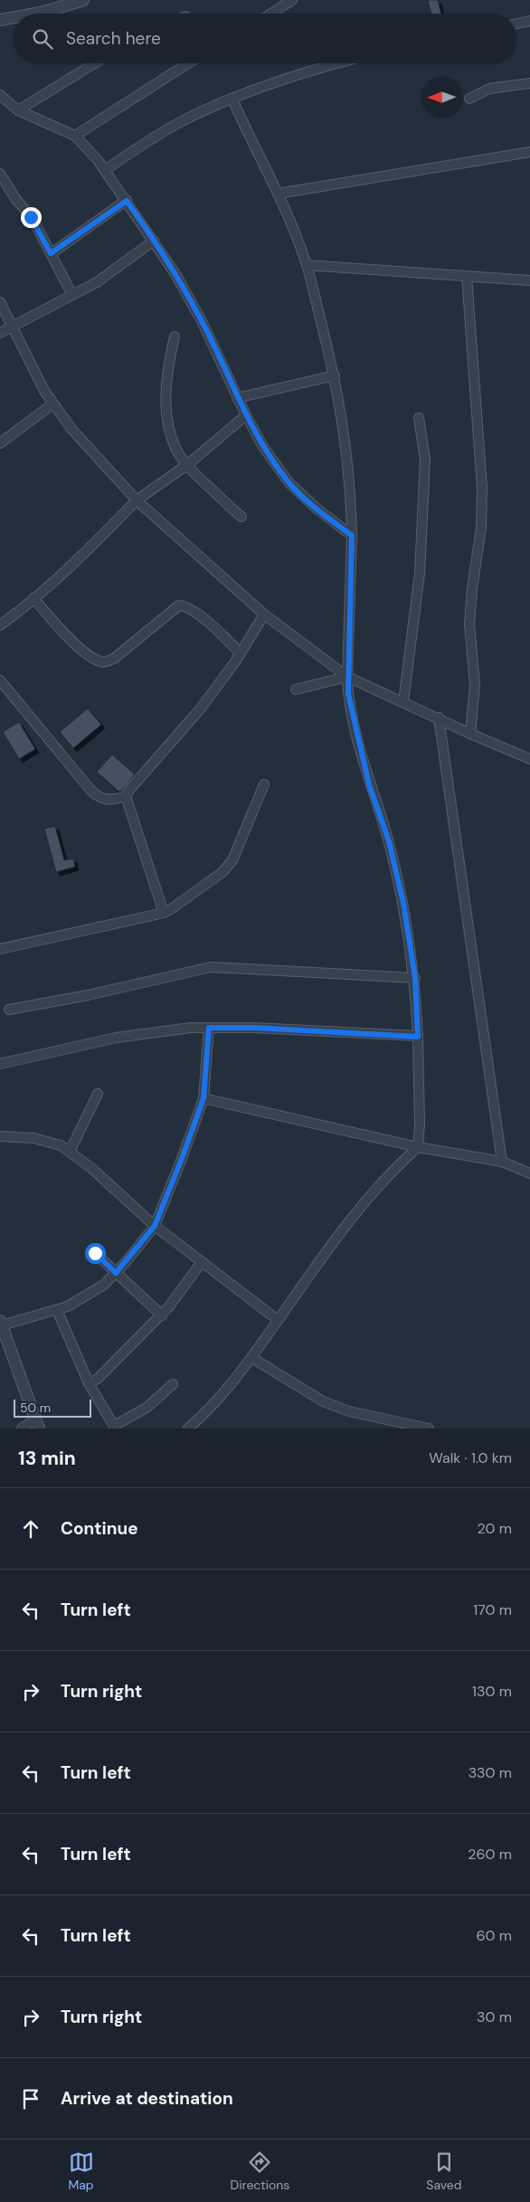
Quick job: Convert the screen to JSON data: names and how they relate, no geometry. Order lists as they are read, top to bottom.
{
  "scale_bar": "50 m",
  "north": "left",
  "page": {
    "search": "Search here",
    "scale": "50 m",
    "heading": ["13 min", "Walk · 1.0 km"],
    "list": [
      ["Continue", "20 m"],
      ["Turn left", "170 m"],
      ["Turn right", "130 m"],
      ["Turn left", "330 m"],
      ["Turn left", "260 m"],
      ["Turn left", "60 m"],
      ["Turn right", "30 m"],
      "Arrive at destination"
    ],
    "nav": ["Map", "Directions", "Saved"]
  }
}
